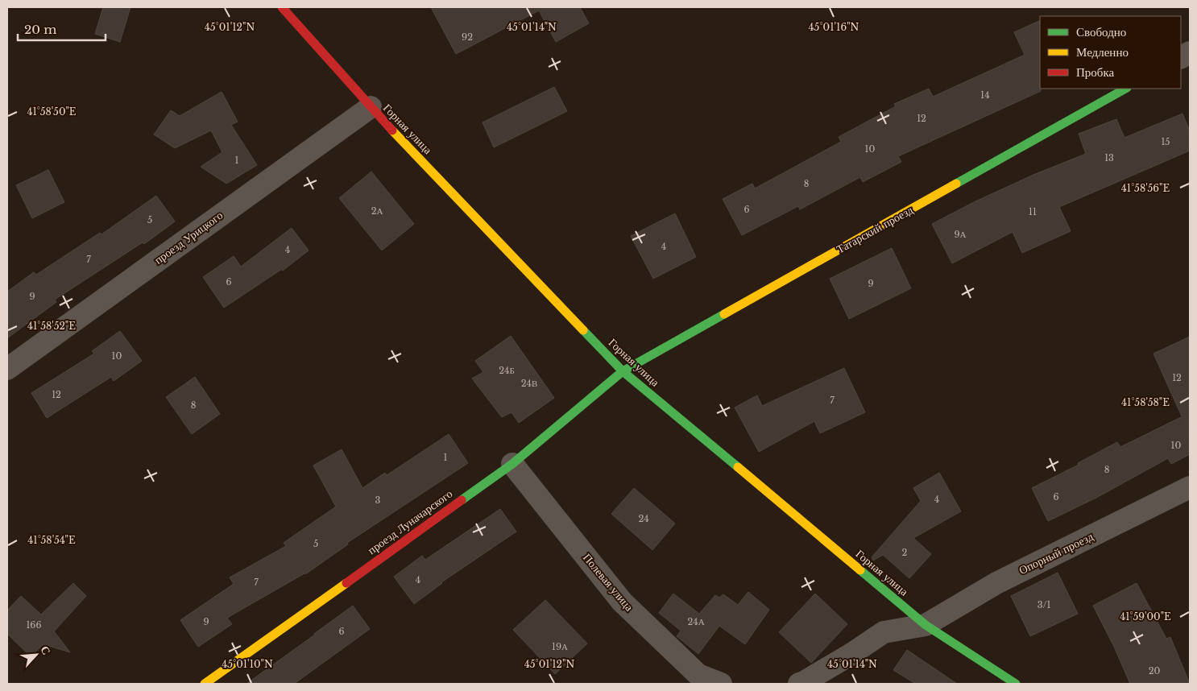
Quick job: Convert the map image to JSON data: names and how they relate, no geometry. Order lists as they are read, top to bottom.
{
  "streets": {
    "street": [
      "Горная улица",
      "Татарский проезд",
      "проезд Урицкого",
      "проезд Луначарского",
      "Опорный проезд",
      "Полевая улица"
    ]
  },
  "crossings": [
    ["Горная улица", "Татарский проезд"],
    ["Горная улица", "проезд Урицкого"],
    ["Горная улица", "проезд Луначарского"],
    ["Горная улица", "Опорный проезд"],
    ["Татарский проезд", "проезд Луначарского"],
    ["проезд Луначарского", "Полевая улица"]
  ],
  "house_numbers": [
    "92",
    "14",
    "12",
    "15",
    "10",
    "13",
    "1",
    "8",
    "6",
    "2А",
    "11",
    "5",
    "9А",
    "4",
    "4",
    "7",
    "6",
    "9",
    "9",
    "10",
    "24Б",
    "12",
    "24В",
    "12",
    "7",
    "8",
    "10",
    "1",
    "8",
    "6",
    "4",
    "3",
    "24",
    "5",
    "2",
    "4",
    "7",
    "3/1",
    "9",
    "24А",
    "166",
    "6",
    "19А",
    "20"
  ],
  "legend": ["Свободно", "Медленно", "Пробка"],
  "scale_bar": "20 m",
  "north": "top right",
  "coordinates": [
    "45°01'12\"N",
    "45°01'14\"N",
    "45°01'16\"N",
    "41°58'50\"E",
    "41°58'56\"E",
    "41°58'52\"E",
    "41°58'58\"E",
    "41°58'54\"E",
    "41°59'00\"E",
    "45°01'10\"N"
  ]
}
